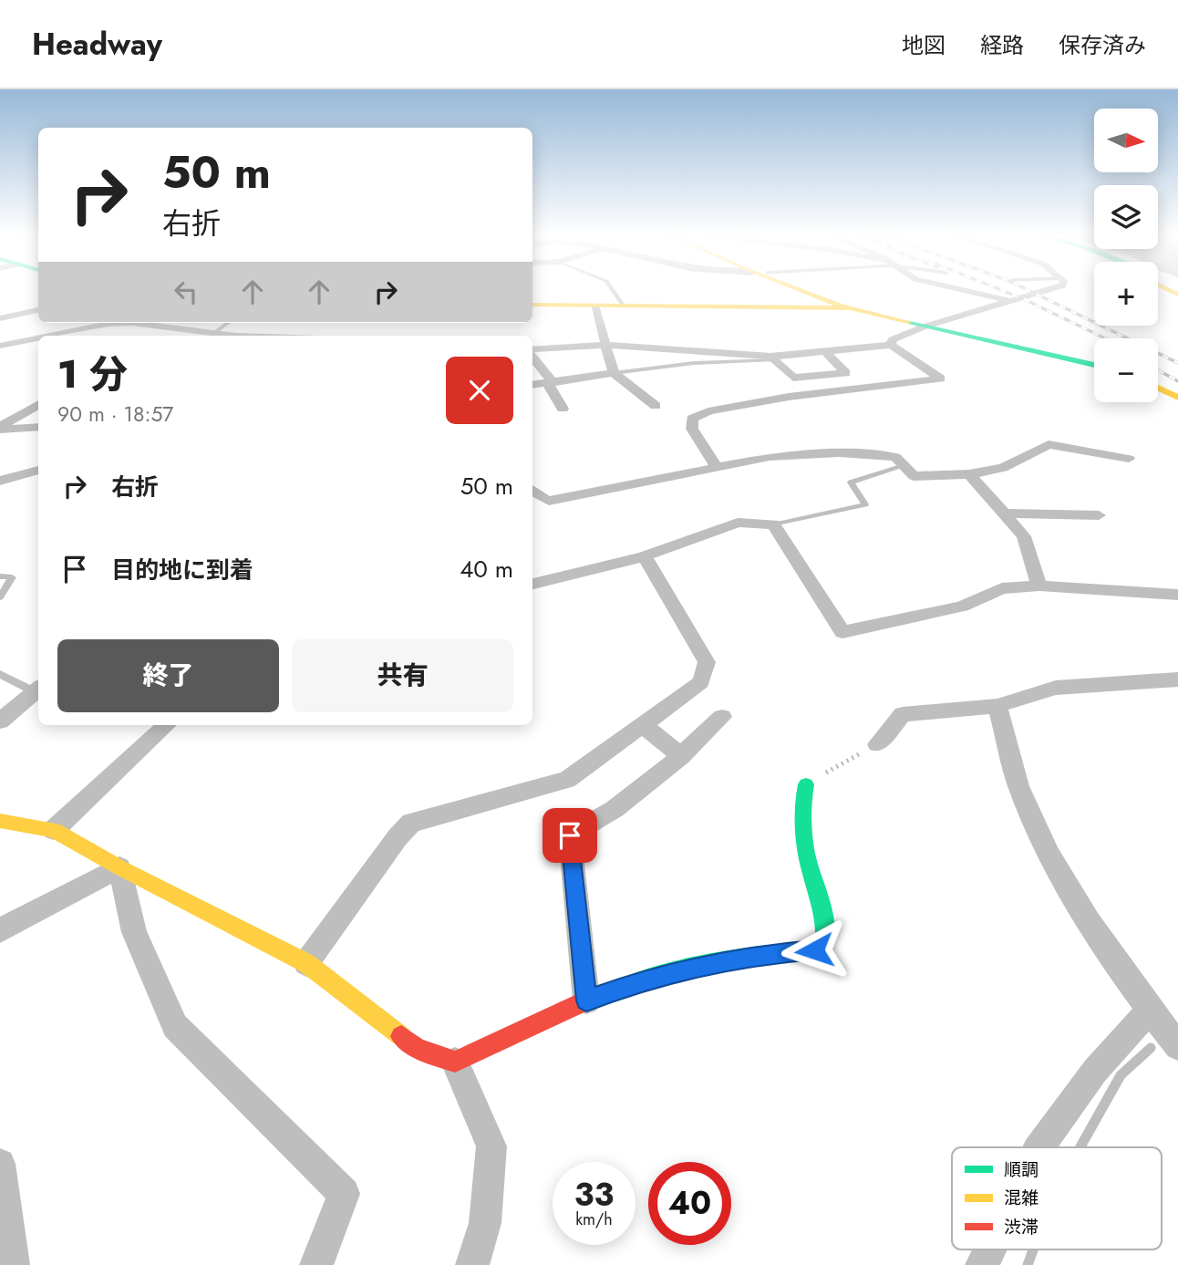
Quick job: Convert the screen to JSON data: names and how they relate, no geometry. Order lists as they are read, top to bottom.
{
  "legend": ["順調", "混雑", "渋滞"],
  "north": "right",
  "page": {
    "header": "Headway",
    "nav": ["地図", "経路", "保存済み"],
    "map_buttons": ["+", "−"],
    "turn": ["50 m", "右折"],
    "heading": ["1 分", "90 m · 18:57"],
    "list": [
      {
        "name": "右折",
        "value": "50 m"
      },
      {
        "name": "目的地に到着",
        "value": "40 m"
      }
    ],
    "buttons": ["終了", "共有"],
    "speed": "33 km/h",
    "limit": "40"
  }
}
